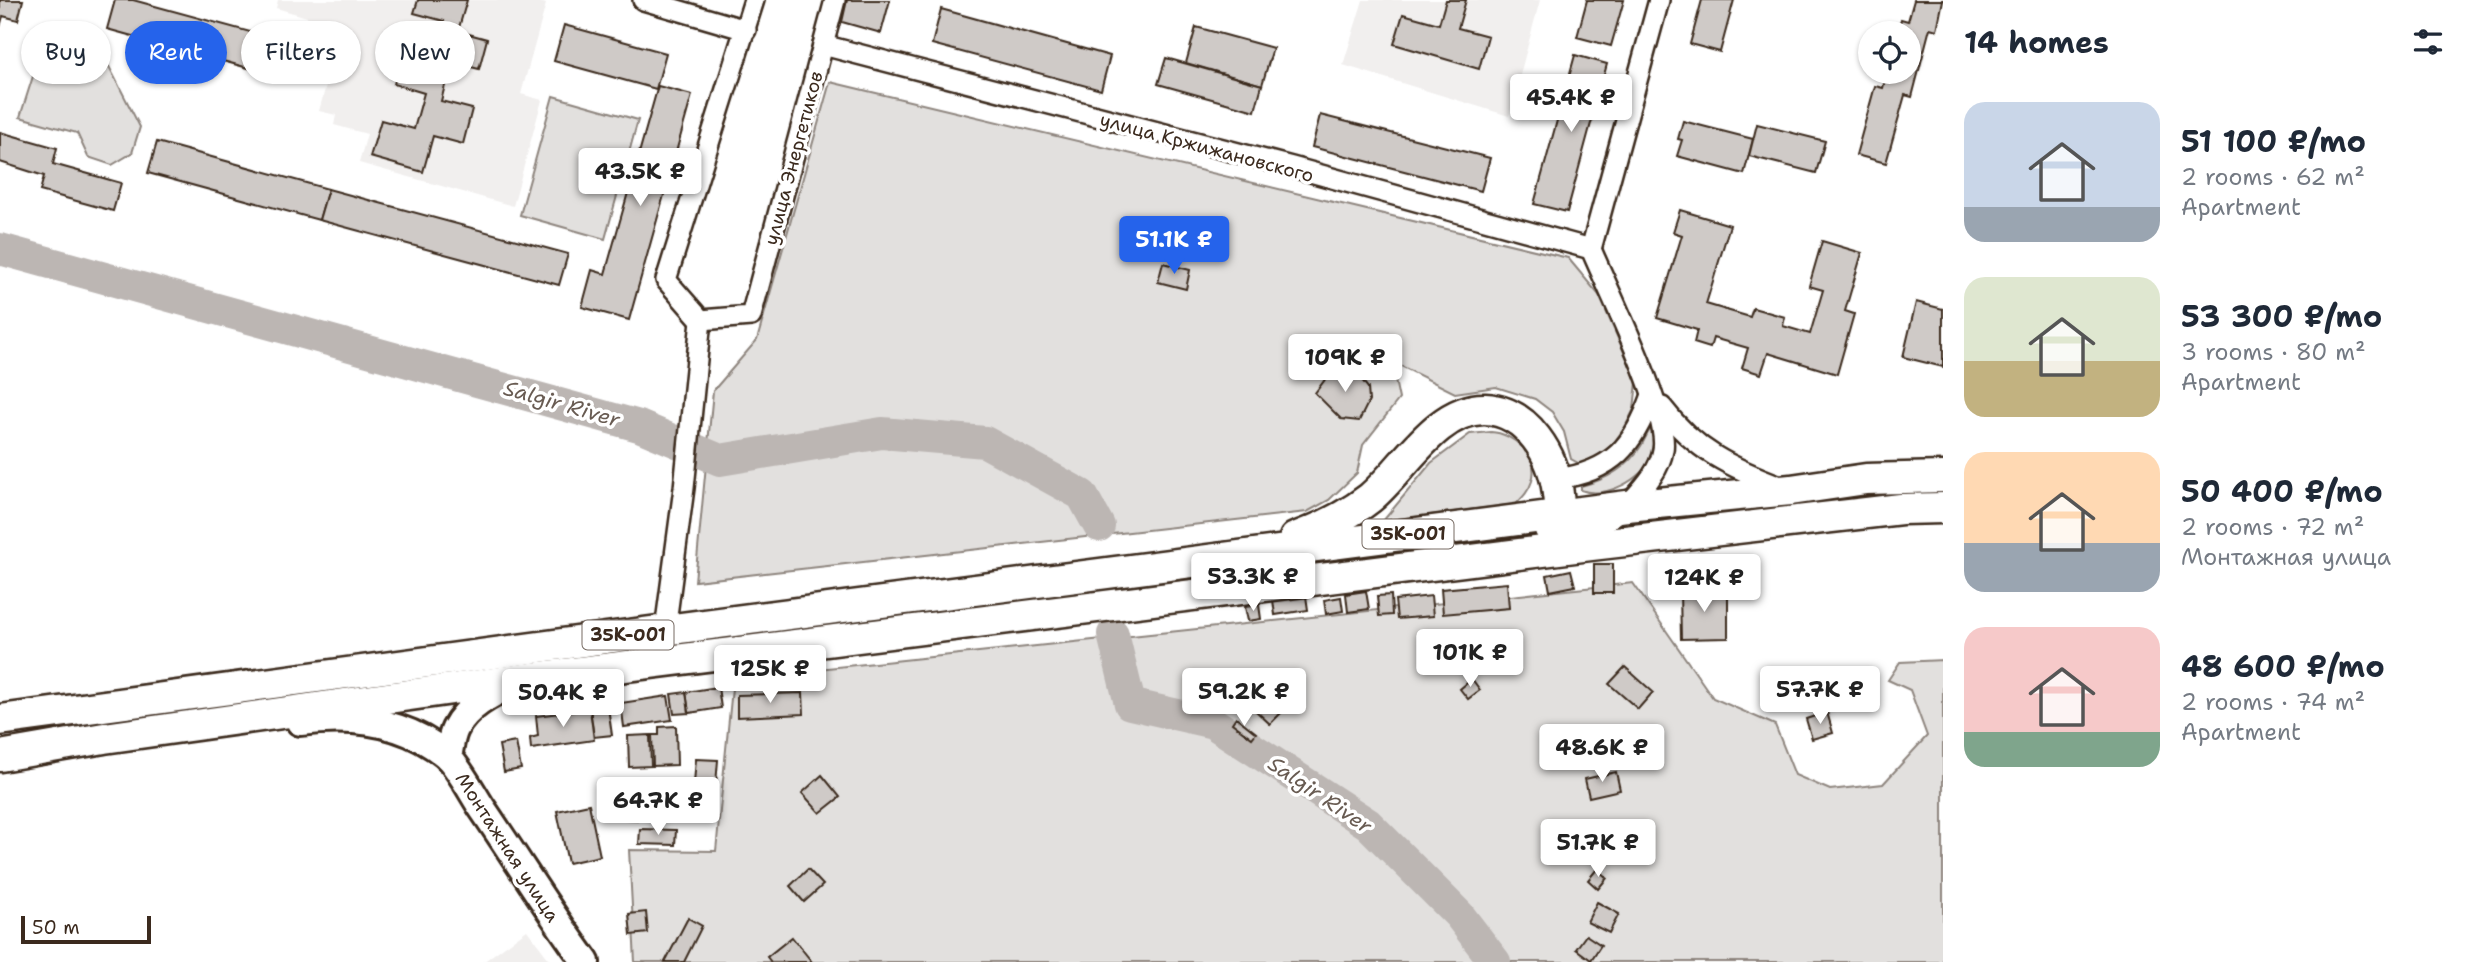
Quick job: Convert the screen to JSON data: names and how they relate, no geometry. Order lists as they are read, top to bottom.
{
  "streets": {
    "main road": ["35К-001"],
    "street": ["улица Кржижановского", "улица Энергетиков", "Монтажная улица"]
  },
  "crossings": [
    ["улица Кржижановского", "улица Энергетиков"],
    ["35К-001", "Монтажная улица"]
  ],
  "water": ["Salgir River"],
  "scale_bar": "50 m",
  "page": {
    "heading": "14 homes",
    "chip": [
      "Buy",
      "Rent",
      "Filters",
      "New"
    ],
    "price": [
      "45.4K ₽",
      "43.5K ₽",
      "51.1K ₽",
      "109K ₽",
      "53.3K ₽",
      "124K ₽",
      "101K ₽",
      "125K ₽",
      "57.7K ₽",
      "59.2K ₽",
      "50.4K ₽",
      "48.6K ₽",
      "64.7K ₽",
      "51.7K ₽"
    ],
    "list": [
      {
        "name": "51 100 ₽/mo",
        "note": "2 rooms · 62 m² · Apartment"
      },
      {
        "name": "53 300 ₽/mo",
        "note": "3 rooms · 80 m² · Apartment"
      },
      {
        "name": "50 400 ₽/mo",
        "note": "2 rooms · 72 m² · Монтажная улица"
      },
      {
        "name": "48 600 ₽/mo",
        "note": "2 rooms · 74 m² · Apartment"
      }
    ],
    "scale": "50 m"
  }
}
